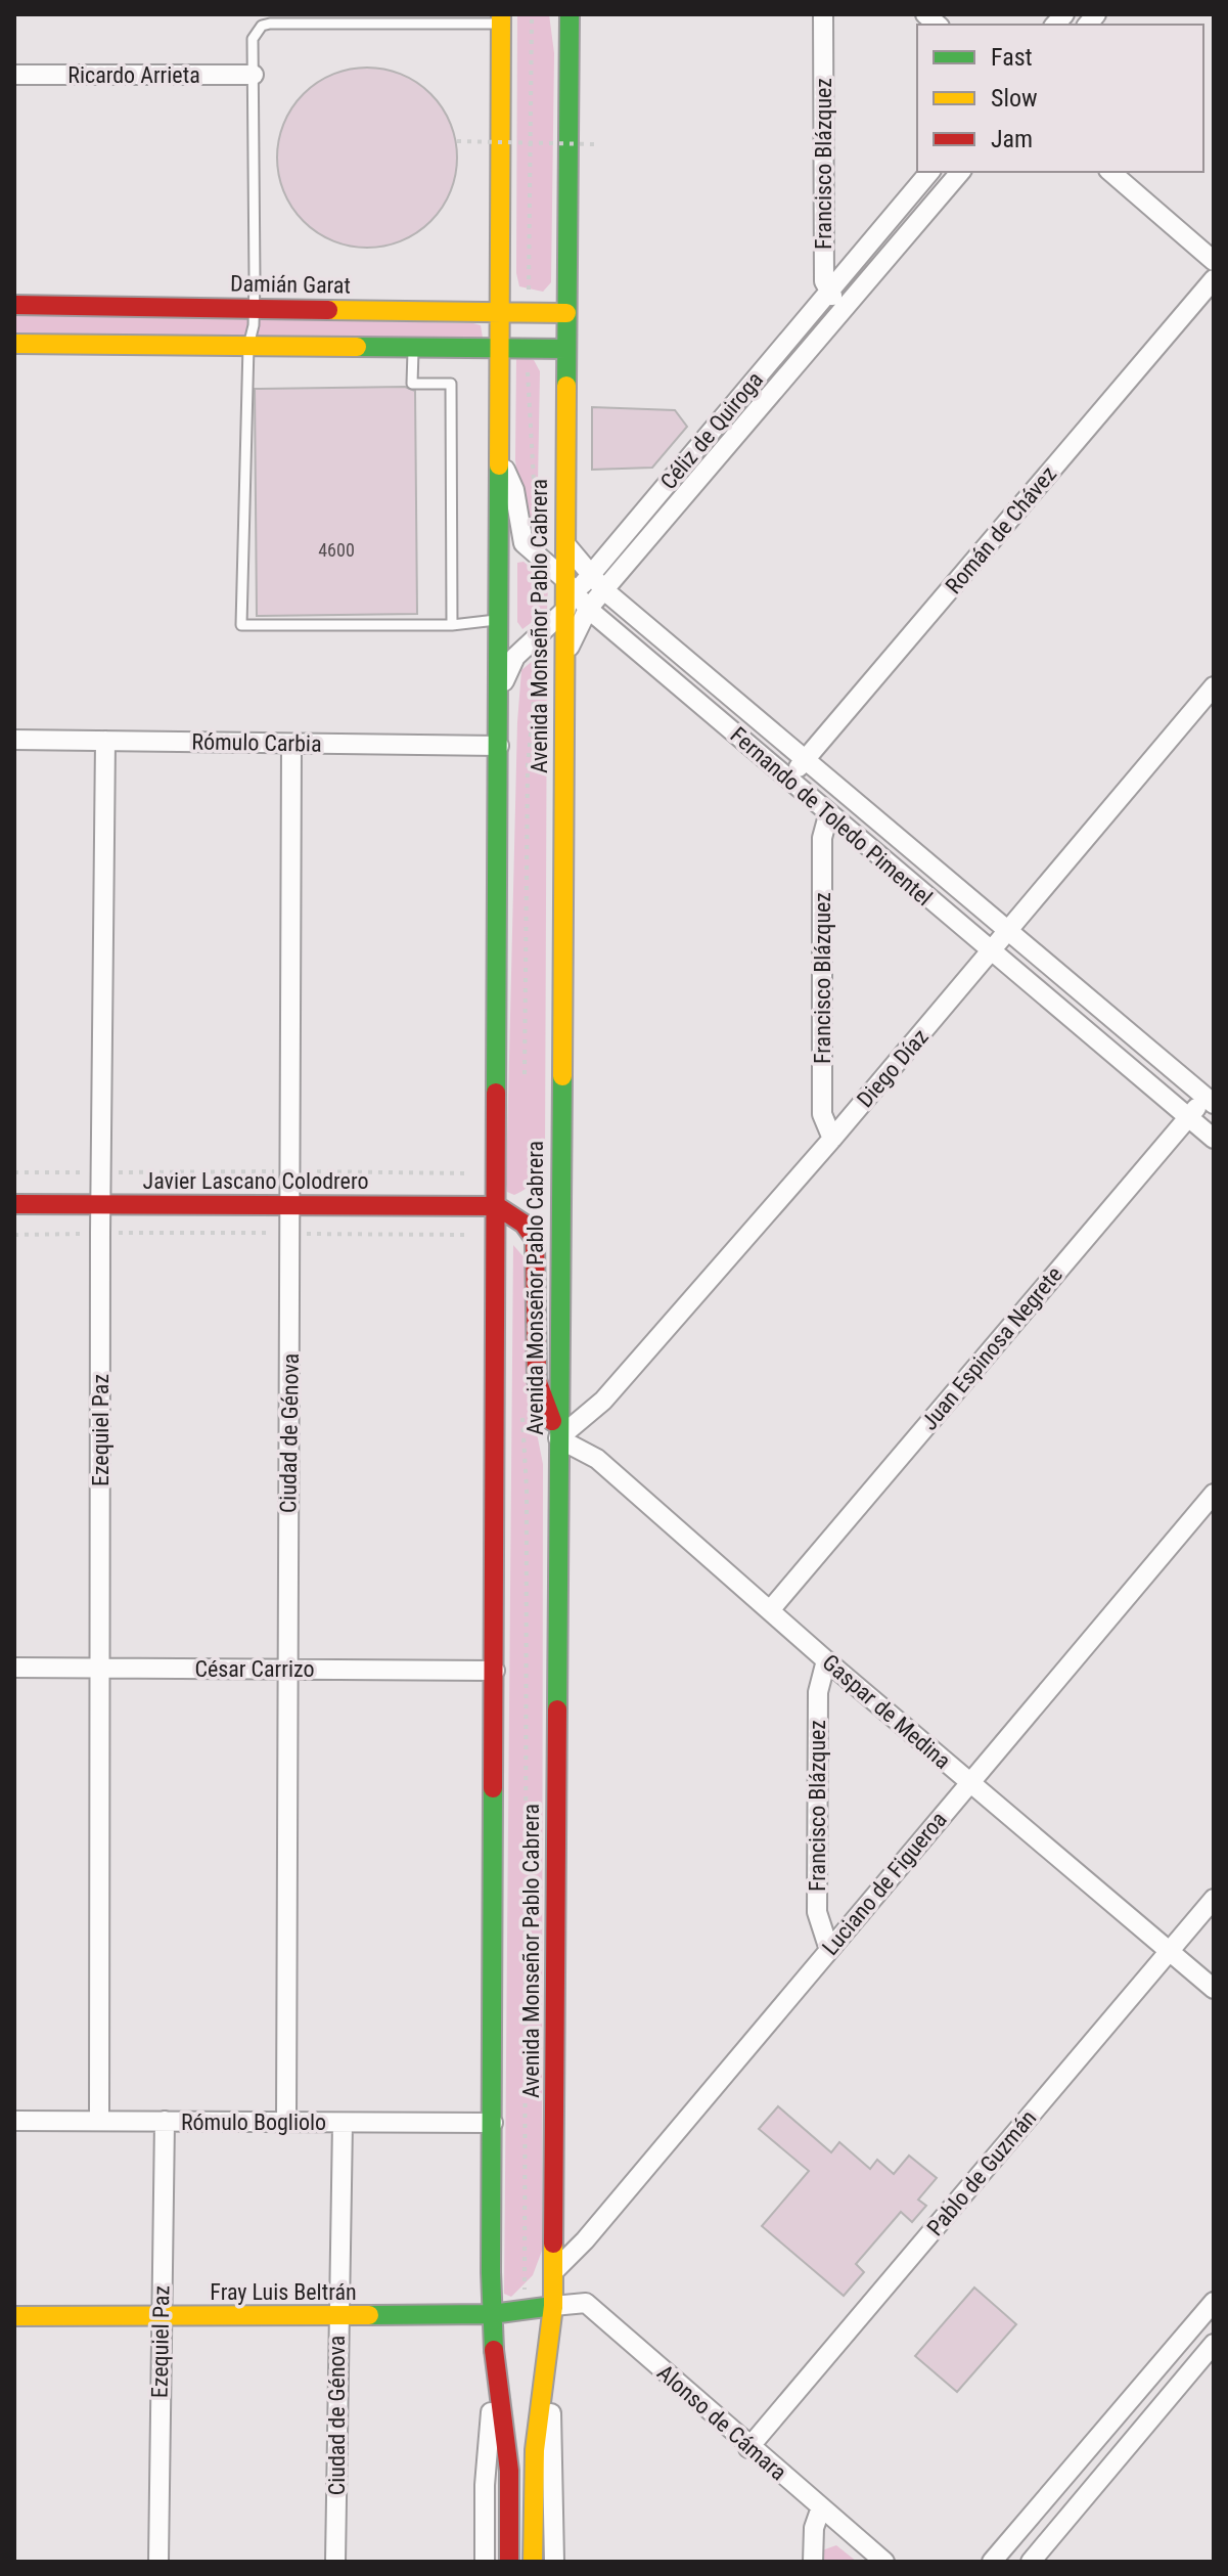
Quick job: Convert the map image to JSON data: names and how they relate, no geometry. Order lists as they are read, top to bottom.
{
  "streets": {
    "main road": [
      "Damián Garat",
      "Avenida Monseñor Pablo Cabrera",
      "Javier Lascano Colodrero",
      "Fray Luis Beltrán"
    ],
    "street": [
      "Ricardo Arrieta",
      "Francisco Blázquez",
      "Céliz de Quiroga",
      "Román de Chávez",
      "Rómulo Carbia",
      "Fernando de Toledo Pimentel",
      "Diego Díaz",
      "Juan Espinosa Negrete",
      "Ezequiel Paz",
      "Ciudad de Génova",
      "César Carrizo",
      "Gaspar de Medina",
      "Luciano de Figueroa",
      "Rómulo Bogliolo",
      "Pablo de Guzmán",
      "Alonso de Cámara"
    ]
  },
  "crossings": [
    ["Francisco Blázquez", "Céliz de Quiroga"],
    ["Francisco Blázquez", "Fernando de Toledo Pimentel"],
    ["Francisco Blázquez", "Diego Díaz"],
    ["Francisco Blázquez", "Gaspar de Medina"],
    ["Francisco Blázquez", "Luciano de Figueroa"],
    ["Damián Garat", "Avenida Monseñor Pablo Cabrera"],
    ["Céliz de Quiroga", "Avenida Monseñor Pablo Cabrera"],
    ["Céliz de Quiroga", "Fernando de Toledo Pimentel"],
    ["Román de Chávez", "Fernando de Toledo Pimentel"],
    ["Avenida Monseñor Pablo Cabrera", "Rómulo Carbia"],
    ["Avenida Monseñor Pablo Cabrera", "Fernando de Toledo Pimentel"],
    ["Avenida Monseñor Pablo Cabrera", "Diego Díaz"],
    ["Avenida Monseñor Pablo Cabrera", "Javier Lascano Colodrero"],
    ["Avenida Monseñor Pablo Cabrera", "César Carrizo"],
    ["Avenida Monseñor Pablo Cabrera", "Gaspar de Medina"],
    ["Avenida Monseñor Pablo Cabrera", "Luciano de Figueroa"],
    ["Avenida Monseñor Pablo Cabrera", "Rómulo Bogliolo"],
    ["Avenida Monseñor Pablo Cabrera", "Fray Luis Beltrán"],
    ["Avenida Monseñor Pablo Cabrera", "Alonso de Cámara"],
    ["Rómulo Carbia", "Ezequiel Paz"],
    ["Rómulo Carbia", "Ciudad de Génova"],
    ["Fernando de Toledo Pimentel", "Diego Díaz"],
    ["Fernando de Toledo Pimentel", "Juan Espinosa Negrete"],
    ["Diego Díaz", "Gaspar de Medina"],
    ["Javier Lascano Colodrero", "Ezequiel Paz"],
    ["Javier Lascano Colodrero", "Ciudad de Génova"],
    ["Juan Espinosa Negrete", "Gaspar de Medina"],
    ["Ezequiel Paz", "César Carrizo"],
    ["Ezequiel Paz", "Rómulo Bogliolo"],
    ["Ezequiel Paz", "Fray Luis Beltrán"],
    ["Ciudad de Génova", "César Carrizo"],
    ["Ciudad de Génova", "Rómulo Bogliolo"],
    ["Ciudad de Génova", "Fray Luis Beltrán"],
    ["Gaspar de Medina", "Luciano de Figueroa"],
    ["Gaspar de Medina", "Pablo de Guzmán"],
    ["Pablo de Guzmán", "Alonso de Cámara"],
    ["Fray Luis Beltrán", "Alonso de Cámara"]
  ],
  "house_numbers": ["4600"],
  "legend": ["Fast", "Slow", "Jam"]
}
